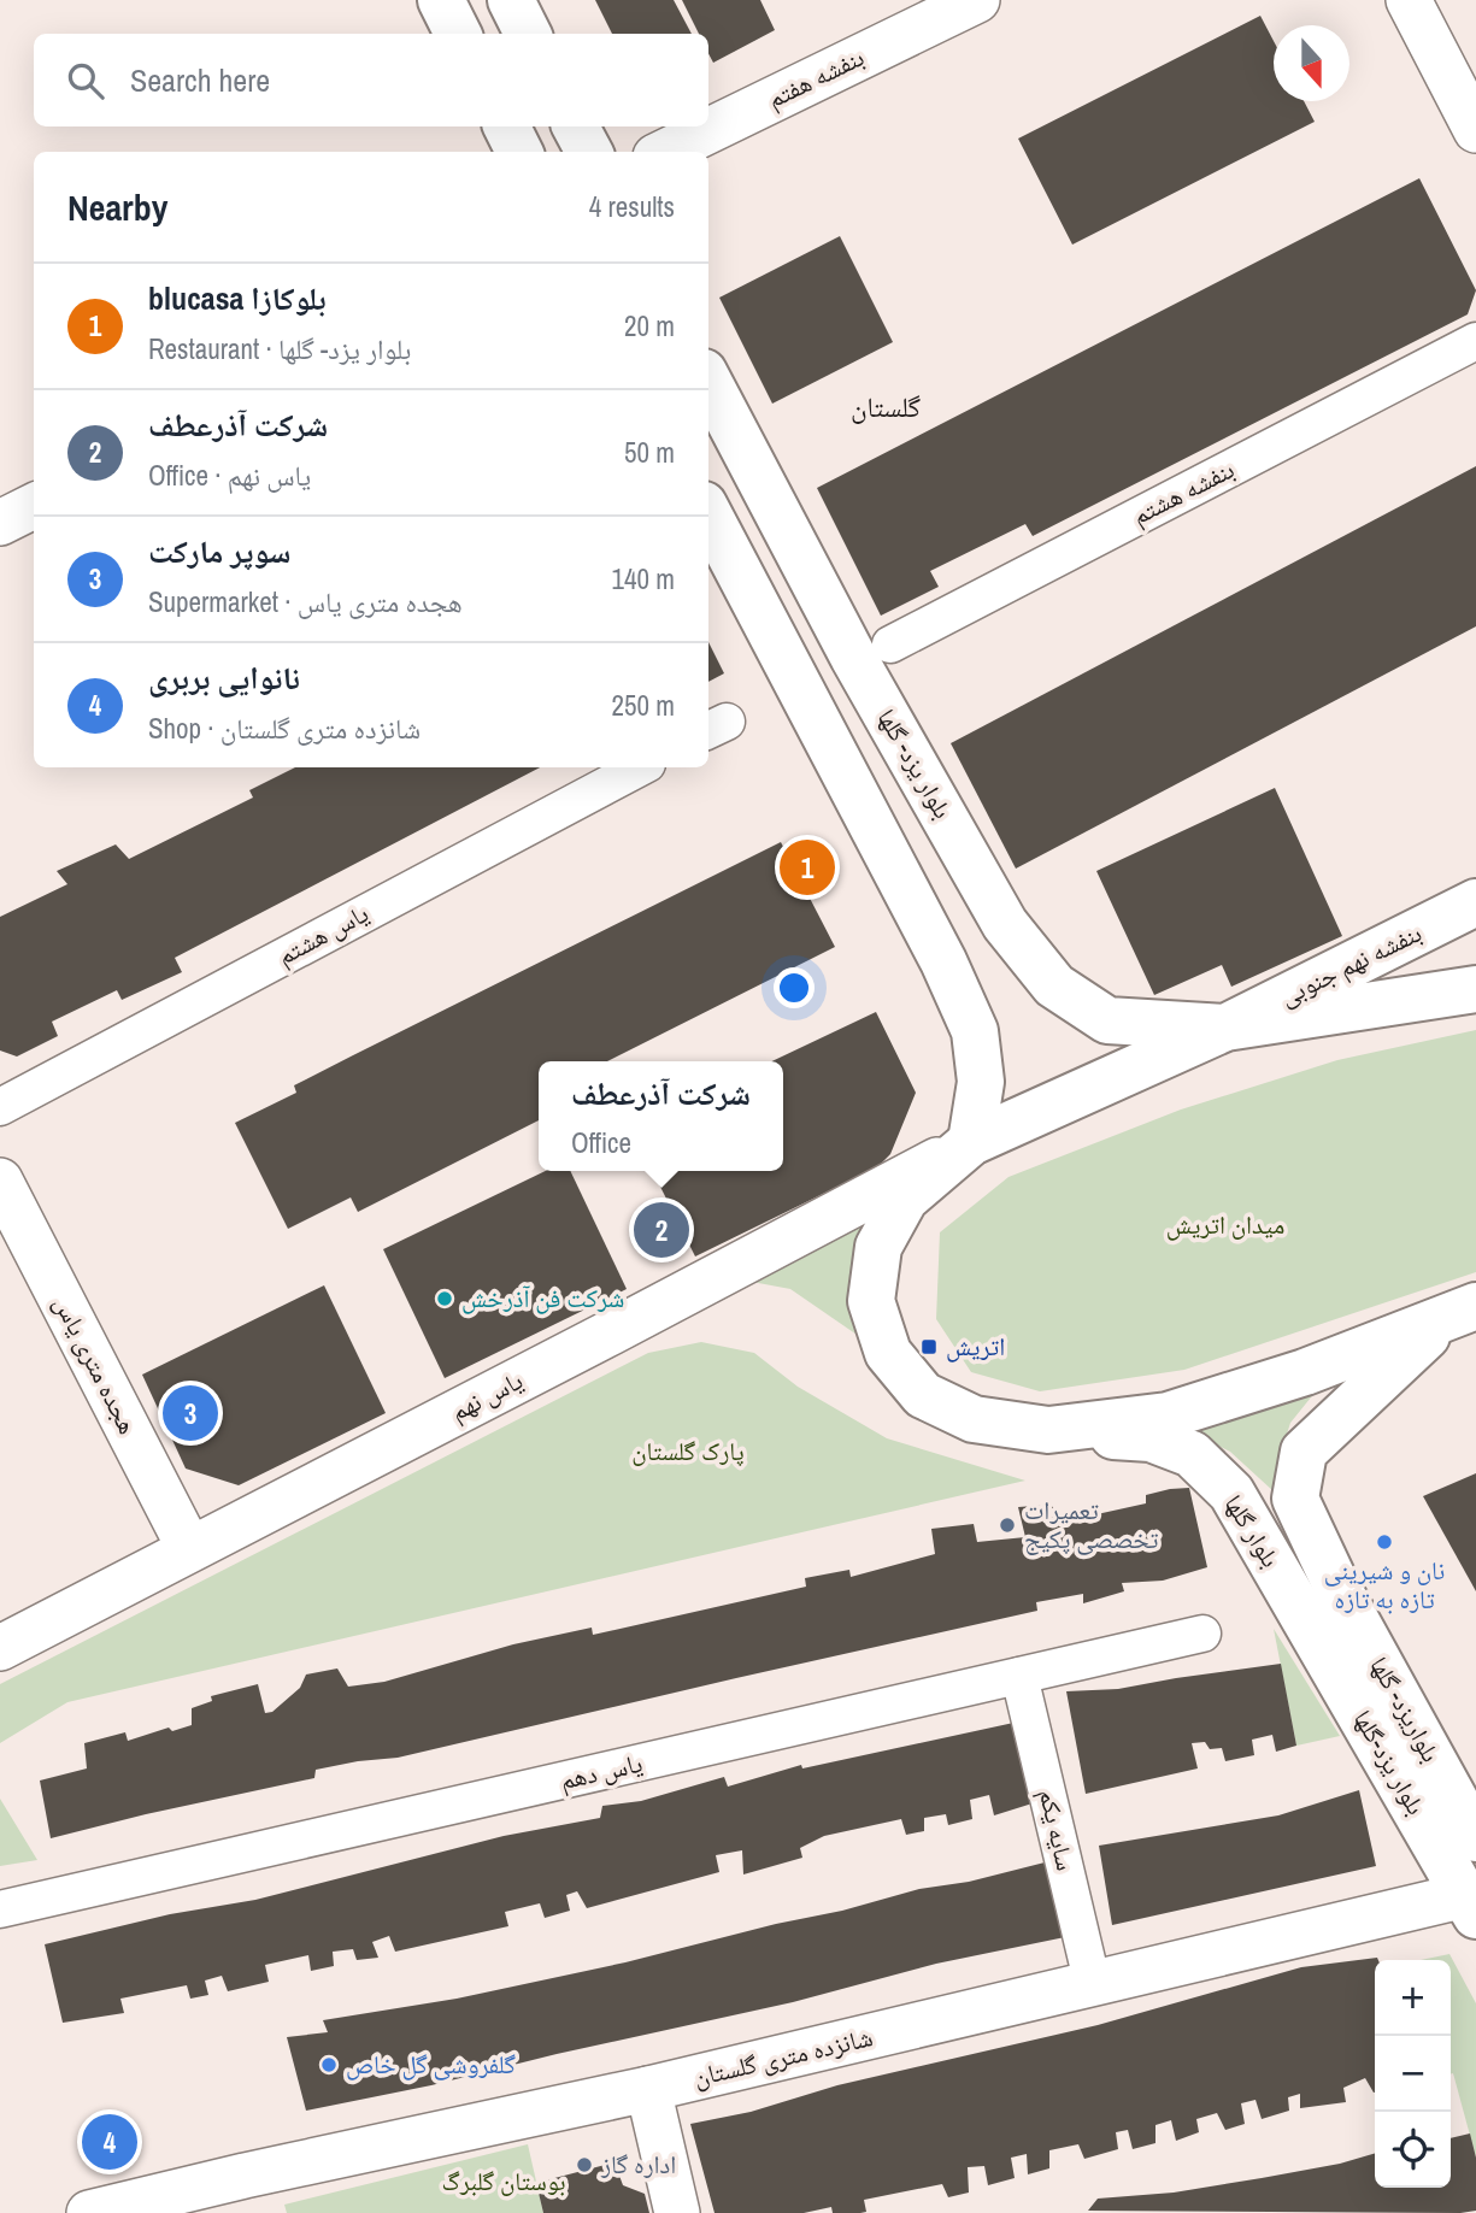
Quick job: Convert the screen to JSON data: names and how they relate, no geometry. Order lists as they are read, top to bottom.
{
  "streets": {
    "main road": [
      "بلوار یزد- گلها",
      "بنفشه نهم جنوبی",
      "بلوار گلها",
      "بلواریزد- گلها",
      "بلوار یزد-گلها"
    ],
    "street": [
      "بنفشه هفتم",
      "بنفشه هشتم",
      "یاس هشتم",
      "هجده متری یاس",
      "یاس نهم",
      "یاس دهم",
      "سایه یکم",
      "شانزده متری گلستان"
    ]
  },
  "crossings": [
    ["بلوار یزد- گلها", "بنفشه نهم جنوبی"],
    ["هجده متری یاس", "یاس نهم"],
    ["بلوار گلها", "بلواریزد- گلها"],
    ["بلوار گلها", "بلوار یزد-گلها"],
    ["بلواریزد- گلها", "بلوار یزد-گلها"],
    ["بلوار یزد-گلها", "شانزده متری گلستان"],
    ["یاس دهم", "سایه یکم"],
    ["سایه یکم", "شانزده متری گلستان"]
  ],
  "districts": ["گلستان"],
  "parks": ["میدان اتریش", "پارک گلستان", "بوستان گلبرگ"],
  "places": {
    "other": [
      "شرکت فن آذرخش",
      "تعمیرات تخصصی پکیج",
      "نان و شیرینی تازه به تازه",
      "گلفروشی گل خاص",
      "اداره گاز"
    ],
    "transit": ["اتریش"]
  },
  "north": "bottom",
  "page": {
    "search": "Search here",
    "heading": ["Nearby", "4 results"],
    "list": [
      {
        "mark": "1",
        "name": "blucasa بلوکازا",
        "note": "Restaurant · بلوار یزد- گلها",
        "value": "20 m"
      },
      {
        "mark": "2",
        "name": "شرکت آذرعطف",
        "note": "Office · یاس نهم",
        "value": "50 m"
      },
      {
        "mark": "3",
        "name": "سوپر مارکت",
        "note": "Supermarket · هجده متری یاس",
        "value": "140 m"
      },
      {
        "mark": "4",
        "name": "نانوایی بربری",
        "note": "Shop · شانزده متری گلستان",
        "value": "250 m"
      }
    ],
    "pins": [
      "1",
      "2",
      "3",
      "4"
    ],
    "popup": ["شرکت آذرعطف", "Office"],
    "map_buttons": ["+", "−"]
  }
}
